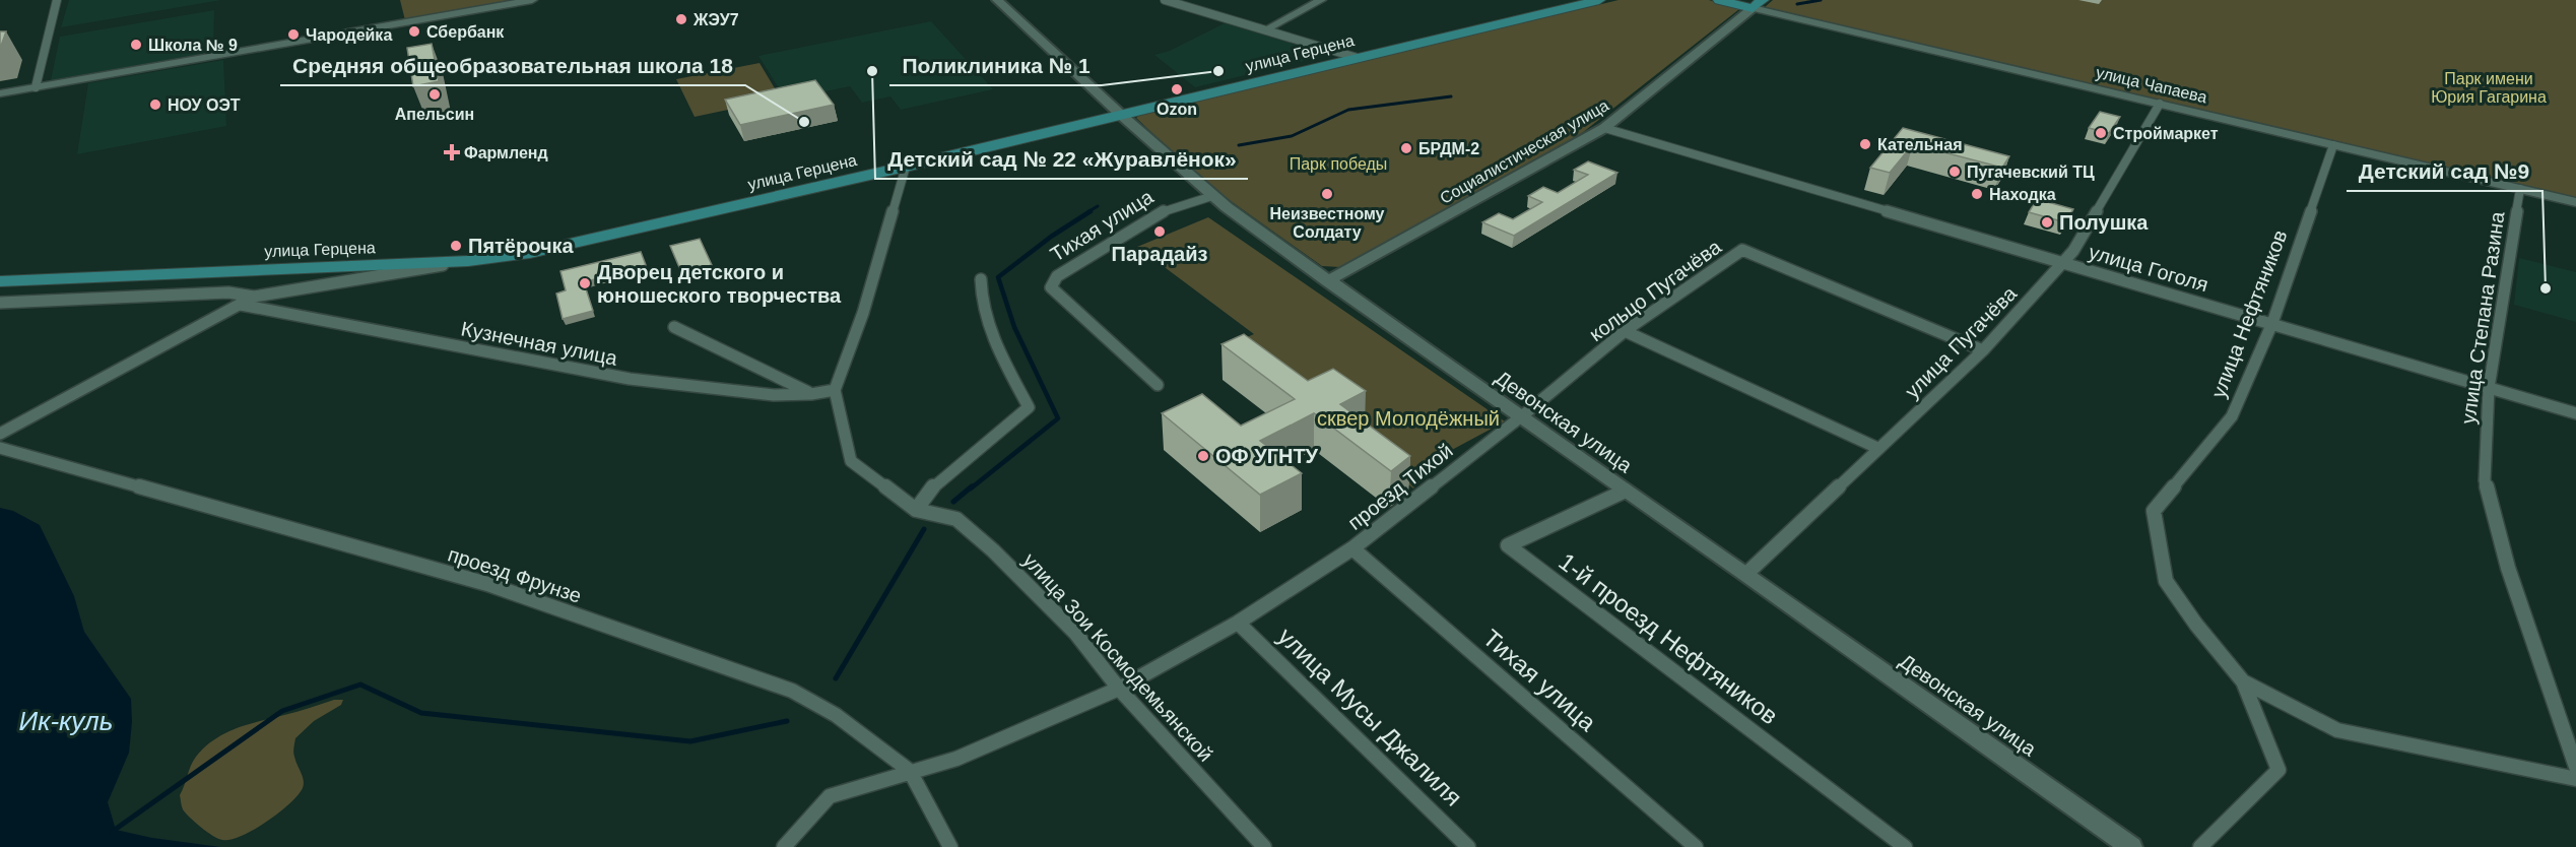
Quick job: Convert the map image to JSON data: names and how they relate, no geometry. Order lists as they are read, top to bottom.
{
  "streets": {
    "main road": [
      "улица Герцена",
      "улица Чапаева",
      "Социалистическая улица",
      "Девонская улица"
    ],
    "street": [
      "Тихая улица",
      "улица Гоголя",
      "кольцо Пугачёва",
      "улица Нефтяников",
      "улица Степана Разина",
      "улица Пугачёва",
      "Кузнечная улица",
      "проезд Тихой",
      "проезд Фрунзе",
      "1-й проезд Нефтяников",
      "улица Зои Космодемьянской",
      "улица Мусы Джалиля"
    ]
  },
  "crossings": [
    ["улица Герцена", "Девонская улица"],
    ["улица Чапаева", "Социалистическая улица"],
    ["улица Чапаева", "улица Нефтяников"],
    ["улица Чапаева", "улица Степана Разина"],
    ["улица Чапаева", "улица Пугачёва"],
    ["Социалистическая улица", "улица Гоголя"],
    ["Социалистическая улица", "Девонская улица"],
    ["Тихая улица", "Девонская улица"],
    ["Тихая улица", "проезд Тихой"],
    ["улица Гоголя", "улица Нефтяников"],
    ["улица Гоголя", "улица Степана Разина"],
    ["улица Гоголя", "улица Пугачёва"],
    ["кольцо Пугачёва", "улица Пугачёва"],
    ["кольцо Пугачёва", "Девонская улица"],
    ["кольцо Пугачёва", "проезд Тихой"],
    ["улица Пугачёва", "Девонская улица"],
    ["Кузнечная улица", "улица Зои Космодемьянской"],
    ["Девонская улица", "проезд Тихой"],
    ["Девонская улица", "1-й проезд Нефтяников"],
    ["проезд Тихой", "проезд Фрунзе"],
    ["проезд Тихой", "улица Зои Космодемьянской"],
    ["проезд Тихой", "улица Мусы Джалиля"]
  ],
  "water": ["Ик-куль"],
  "parks": ["Парк имени Юрия Гагарина", "Парк победы", "сквер Молодёжный"],
  "places": {
    "other": [
      "ЖЭУ7",
      "Сбербанк",
      "Чародейка",
      "Школа № 9",
      "Детский сад № 22 «Журавлёнок»",
      "Поликлиника № 1",
      "Ozon",
      "Апельсин",
      "НОУ ОЭТ",
      "Средняя общеобразовательная школа 18",
      "Строймаркет",
      "Кательная",
      "БРДМ-2",
      "Пугачевский ТЦ",
      "Неизвестному Солдату",
      "Находка",
      "Полушка",
      "Парадайз",
      "Пятёрочка",
      "Дворец детского и юношеского творчества",
      "Детский сад №9",
      "ОФ УГНТУ"
    ],
    "health": ["Фармленд"]
  }
}
